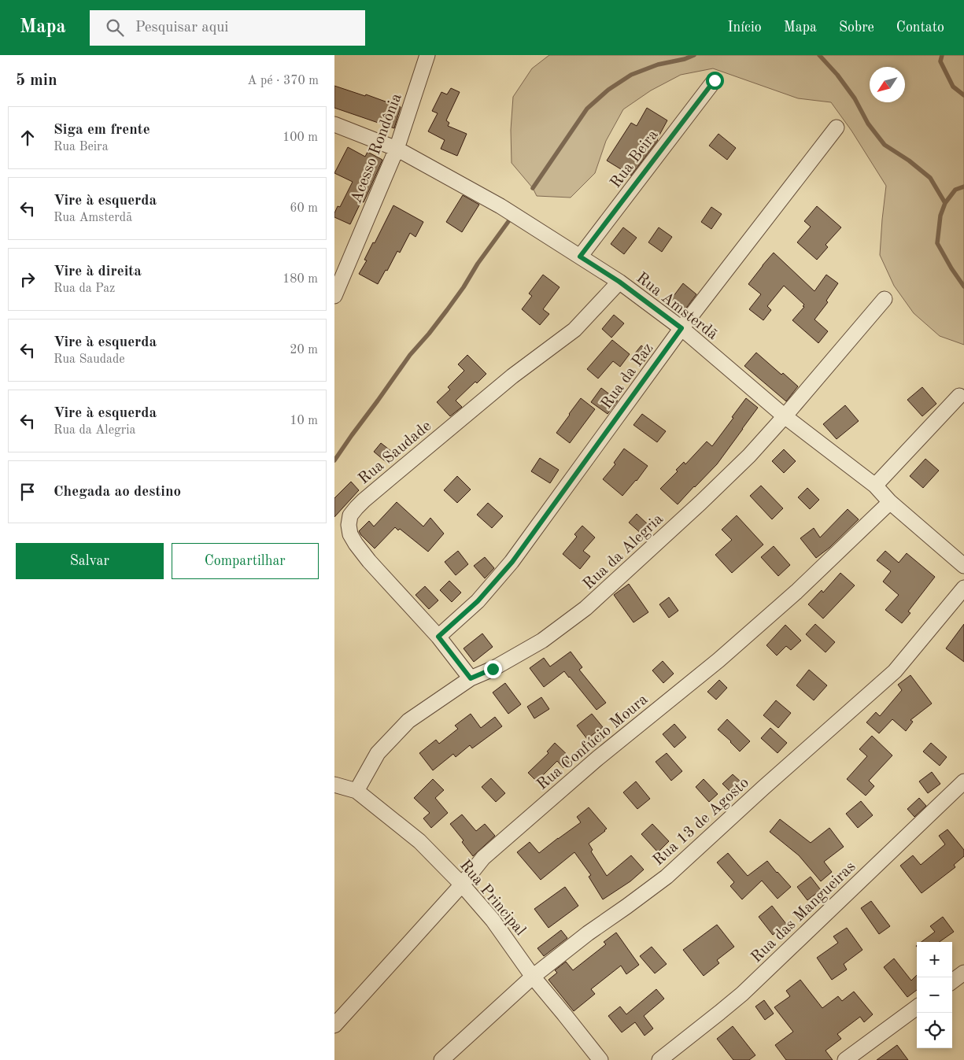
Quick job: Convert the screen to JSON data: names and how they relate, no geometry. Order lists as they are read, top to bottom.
{
  "streets": {
    "street": [
      "Acesso Rondônia",
      "Rua Beira",
      "Rua Amsterdã",
      "Rua da Paz",
      "Rua Saudade",
      "Rua da Alegria",
      "Rua Confúcio Moura",
      "Rua 13 de Agosto",
      "Rua Principal",
      "Rua das Mangueiras"
    ]
  },
  "crossings": [
    ["Acesso Rondônia", "Rua Amsterdã"],
    ["Rua Beira", "Rua Amsterdã"],
    ["Rua Amsterdã", "Rua da Paz"],
    ["Rua Amsterdã", "Rua Saudade"],
    ["Rua Amsterdã", "Rua da Alegria"],
    ["Rua Amsterdã", "Rua Confúcio Moura"],
    ["Rua da Paz", "Rua Saudade"],
    ["Rua Saudade", "Rua da Alegria"],
    ["Rua da Alegria", "Rua Principal"],
    ["Rua Confúcio Moura", "Rua Principal"],
    ["Rua 13 de Agosto", "Rua Principal"]
  ],
  "north": "bottom left",
  "page": {
    "header": "Mapa",
    "search": "Pesquisar aqui",
    "nav": [
      "Início",
      "Mapa",
      "Sobre",
      "Contato"
    ],
    "heading": ["5 min", "A pé · 370 m"],
    "list": [
      ["Siga em frente", "Rua Beira", "100 m"],
      ["Vire à esquerda", "Rua Amsterdã", "60 m"],
      ["Vire à direita", "Rua da Paz", "180 m"],
      ["Vire à esquerda", "Rua Saudade", "20 m"],
      ["Vire à esquerda", "Rua da Alegria", "10 m"],
      "Chegada ao destino"
    ],
    "buttons": ["Salvar", "Compartilhar"],
    "map_buttons": ["+", "−"]
  }
}
